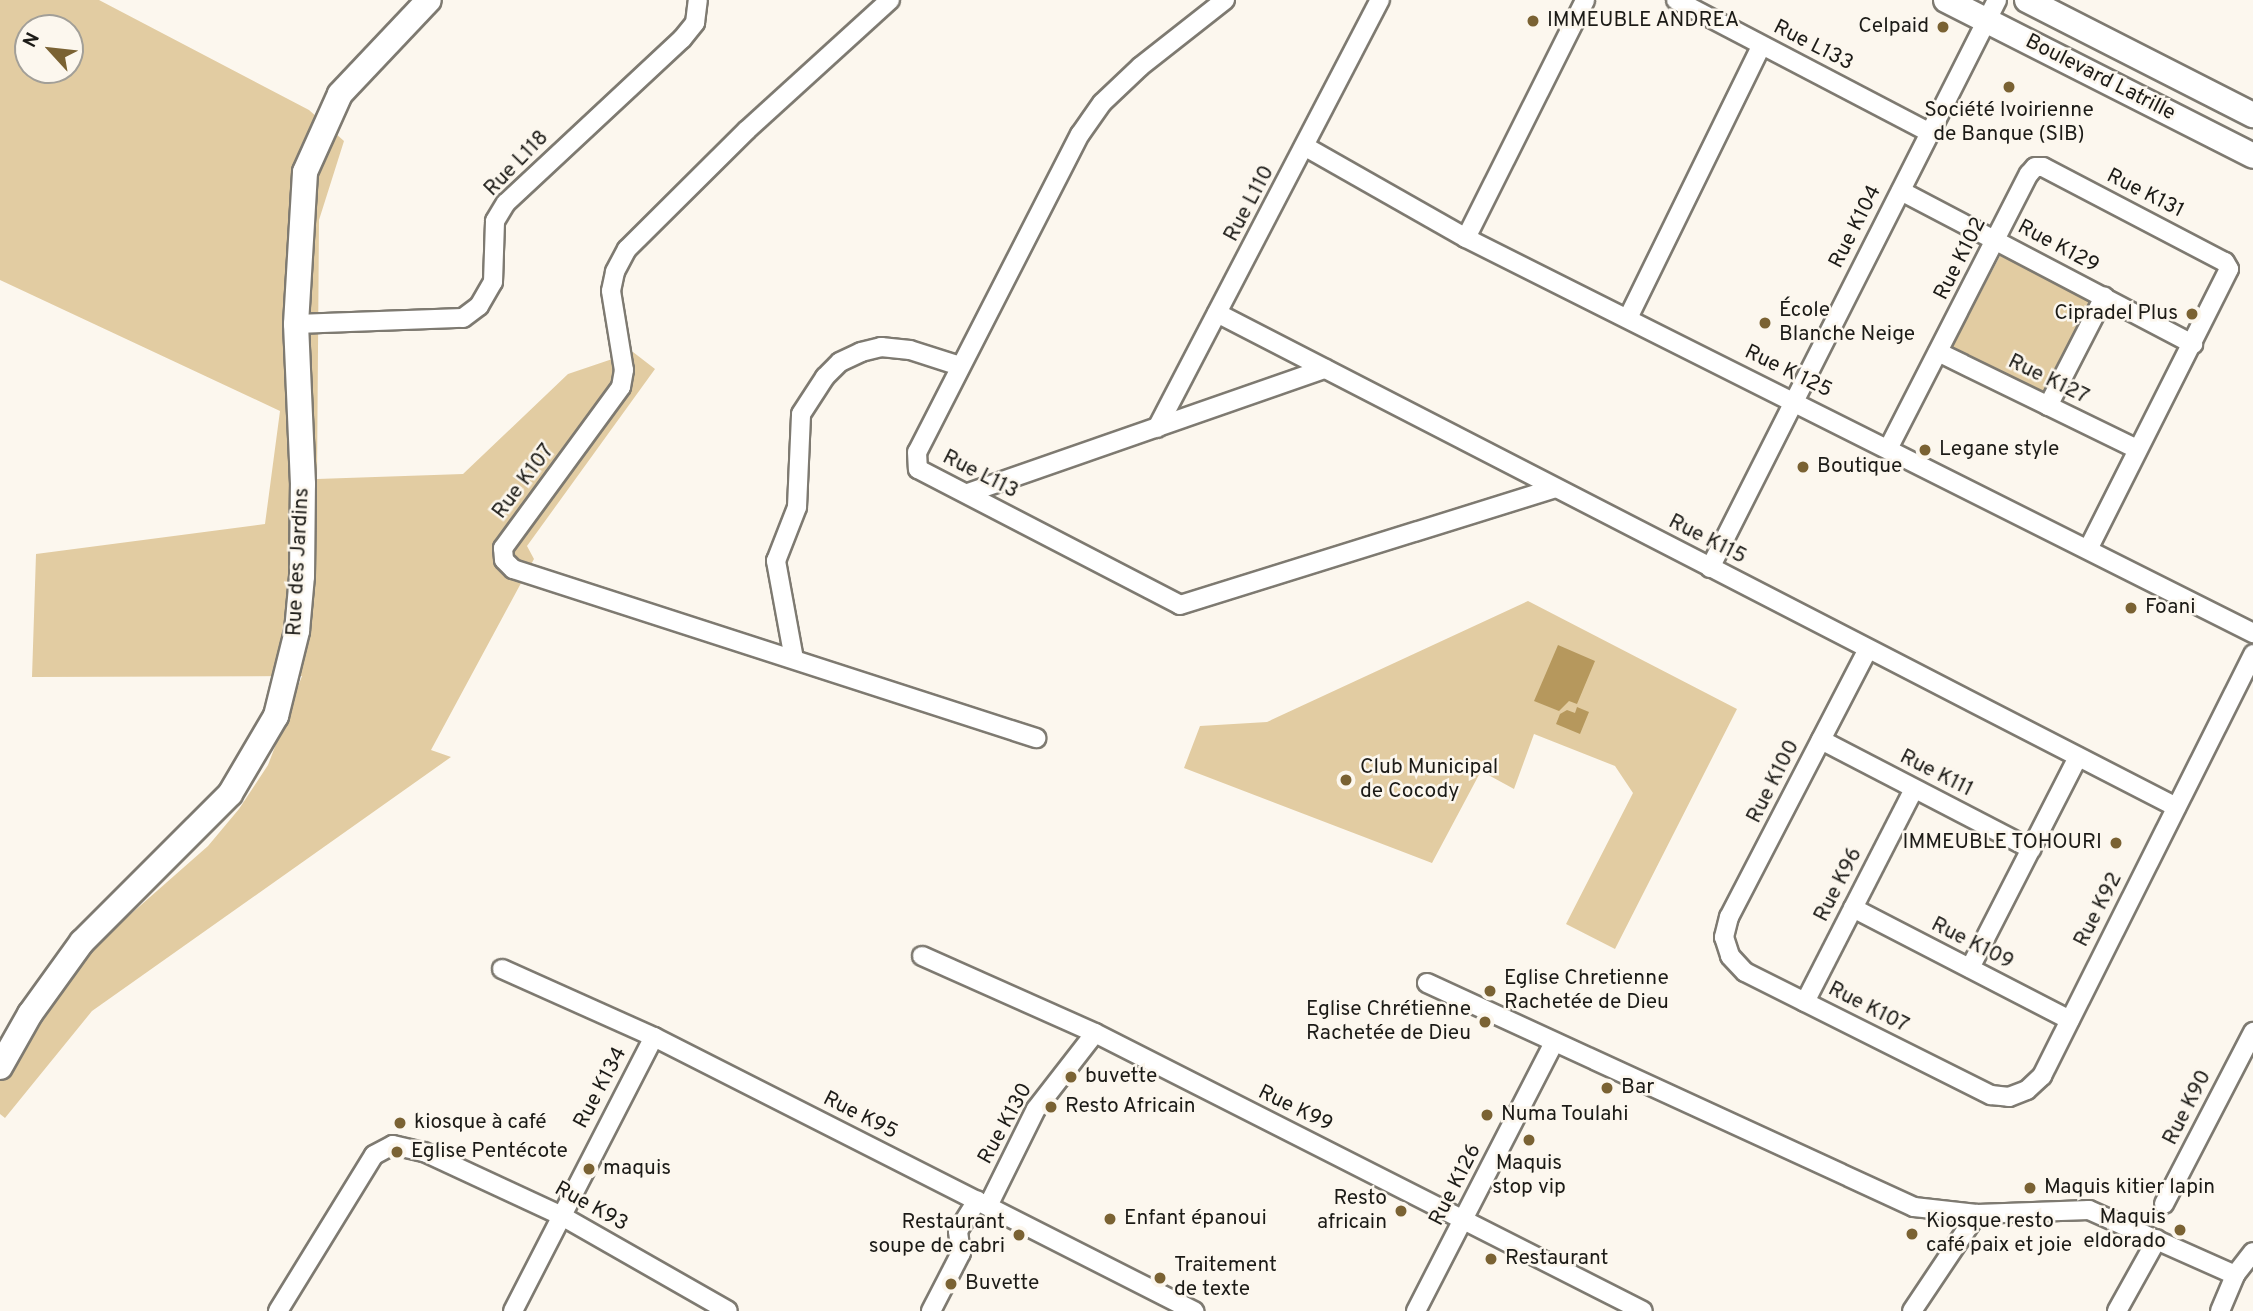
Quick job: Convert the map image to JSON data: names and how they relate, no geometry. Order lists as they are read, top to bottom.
{
  "streets": {
    "main road": ["Boulevard Latrille", "Rue des Jardins"],
    "street": [
      "Rue L133",
      "Rue L118",
      "Rue K131",
      "Rue L110",
      "Rue K104",
      "Rue K129",
      "Rue K102",
      "Rue K 125",
      "Rue K127",
      "Rue L113",
      "Rue K107",
      "Rue K115",
      "Rue K111",
      "Rue K100",
      "Rue K96",
      "Rue K92",
      "Rue K109",
      "Rue K134",
      "Rue K90",
      "Rue K99",
      "Rue K95",
      "Rue K130",
      "Rue K126",
      "Rue K93"
    ]
  },
  "crossings": [
    ["Rue L133", "Rue K104"],
    ["Boulevard Latrille", "Rue K104"],
    ["Rue L118", "Rue des Jardins"],
    ["Rue K131", "Rue K129"],
    ["Rue K131", "Rue K102"],
    ["Rue L110", "Rue K 125"],
    ["Rue L110", "Rue K115"],
    ["Rue K104", "Rue K129"],
    ["Rue K104", "Rue K 125"],
    ["Rue K104", "Rue K115"],
    ["Rue K129", "Rue K102"],
    ["Rue K102", "Rue K 125"],
    ["Rue K102", "Rue K127"],
    ["Rue L113", "Rue K115"],
    ["Rue K107", "Rue K100"],
    ["Rue K107", "Rue K96"],
    ["Rue K107", "Rue K92"],
    ["Rue K115", "Rue K100"],
    ["Rue K115", "Rue K92"],
    ["Rue K111", "Rue K100"],
    ["Rue K111", "Rue K96"],
    ["Rue K96", "Rue K109"],
    ["Rue K92", "Rue K109"],
    ["Rue K134", "Rue K95"],
    ["Rue K134", "Rue K93"],
    ["Rue K99", "Rue K130"],
    ["Rue K99", "Rue K126"],
    ["Rue K95", "Rue K130"]
  ],
  "places": [
    "IMMEUBLE ANDREA",
    "Celpaid",
    "Société Ivoirienne de Banque (SIB)",
    "Cipradel Plus",
    "École Blanche Neige",
    "Legane style",
    "Boutique",
    "Foani",
    "Club Municipal de Cocody",
    "IMMEUBLE TOHOURI",
    "Eglise Chretienne Rachetée de Dieu",
    "Eglise Chrétienne Rachetée de Dieu",
    "buvette",
    "Bar",
    "Resto Africain",
    "Numa Toulahi",
    "kiosque à café",
    "Maquis stop vip",
    "Eglise Pentécote",
    "maquis",
    "Maquis kitier lapin",
    "Resto africain",
    "Enfant épanoui",
    "Maquis eldorado",
    "Kiosque resto café paix et joie",
    "Restaurant soupe de cabri",
    "Restaurant",
    "Traitement de texte",
    "Buvette"
  ],
  "north": "top left"
}
